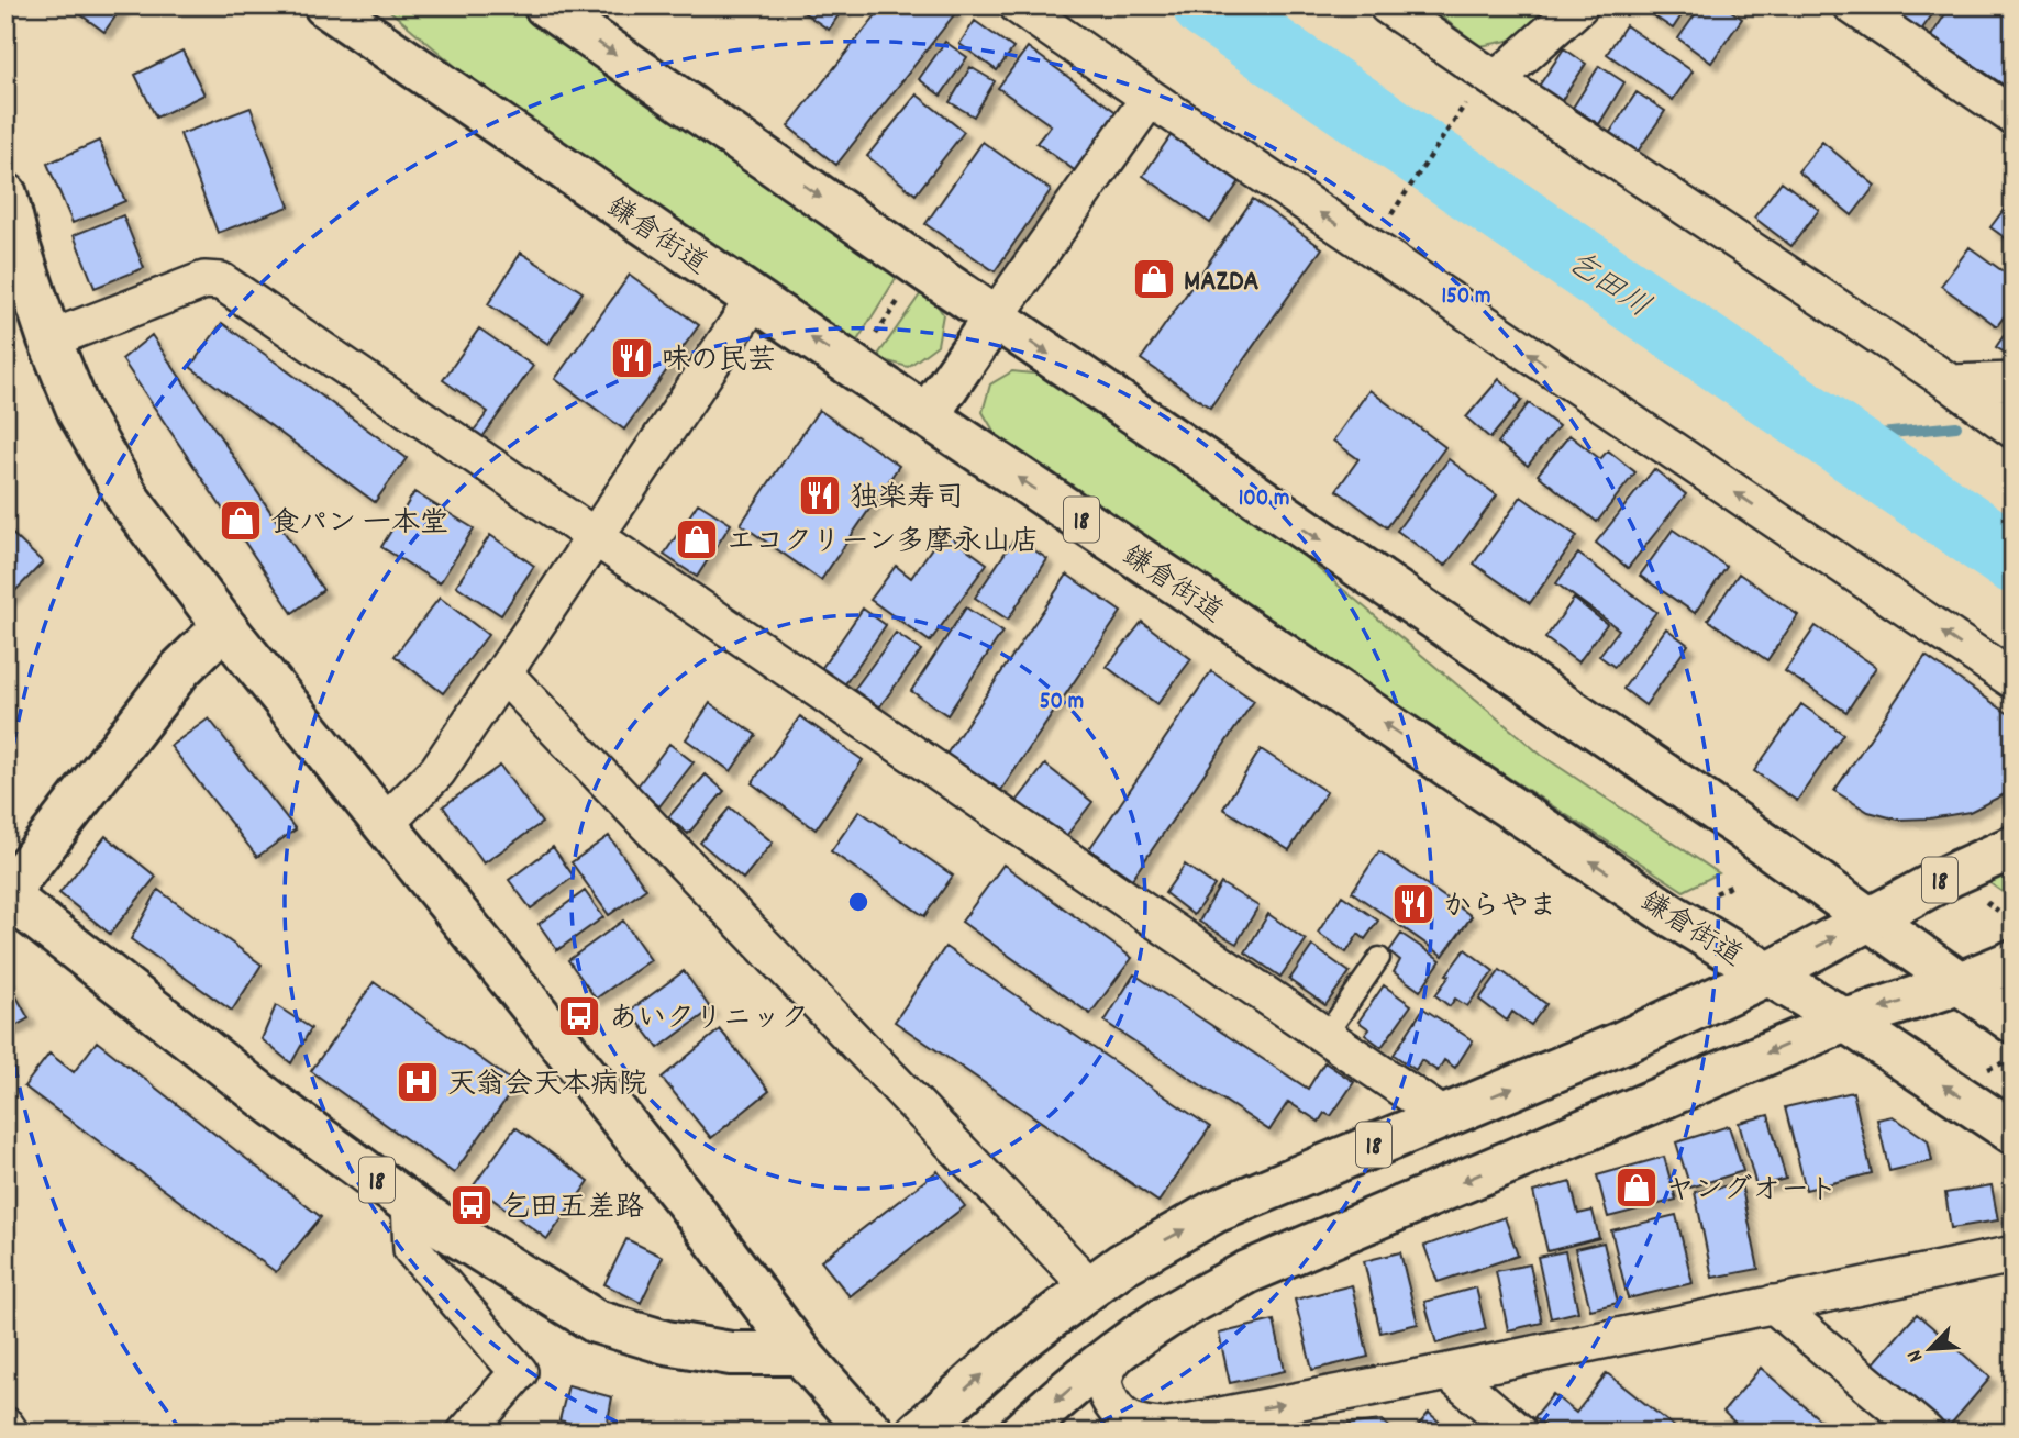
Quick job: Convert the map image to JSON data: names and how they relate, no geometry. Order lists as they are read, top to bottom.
{
  "streets": {
    "main road": ["鎌倉街道", "18"]
  },
  "crossings": [
    ["鎌倉街道", "18"]
  ],
  "water": ["乞田川"],
  "places": {
    "shop": [
      "MAZDA",
      "食パン 一本堂",
      "エコクリーン多摩永山店",
      "ヤングオート"
    ],
    "restaurant": ["味の民芸", "独楽寿司", "からやま"],
    "bus stop": ["あいクリニック", "乞田五差路"],
    "hospital": ["天翁会天本病院"]
  },
  "north": "bottom left",
  "rings": ["150 m", "100 m", "50 m"]
}
